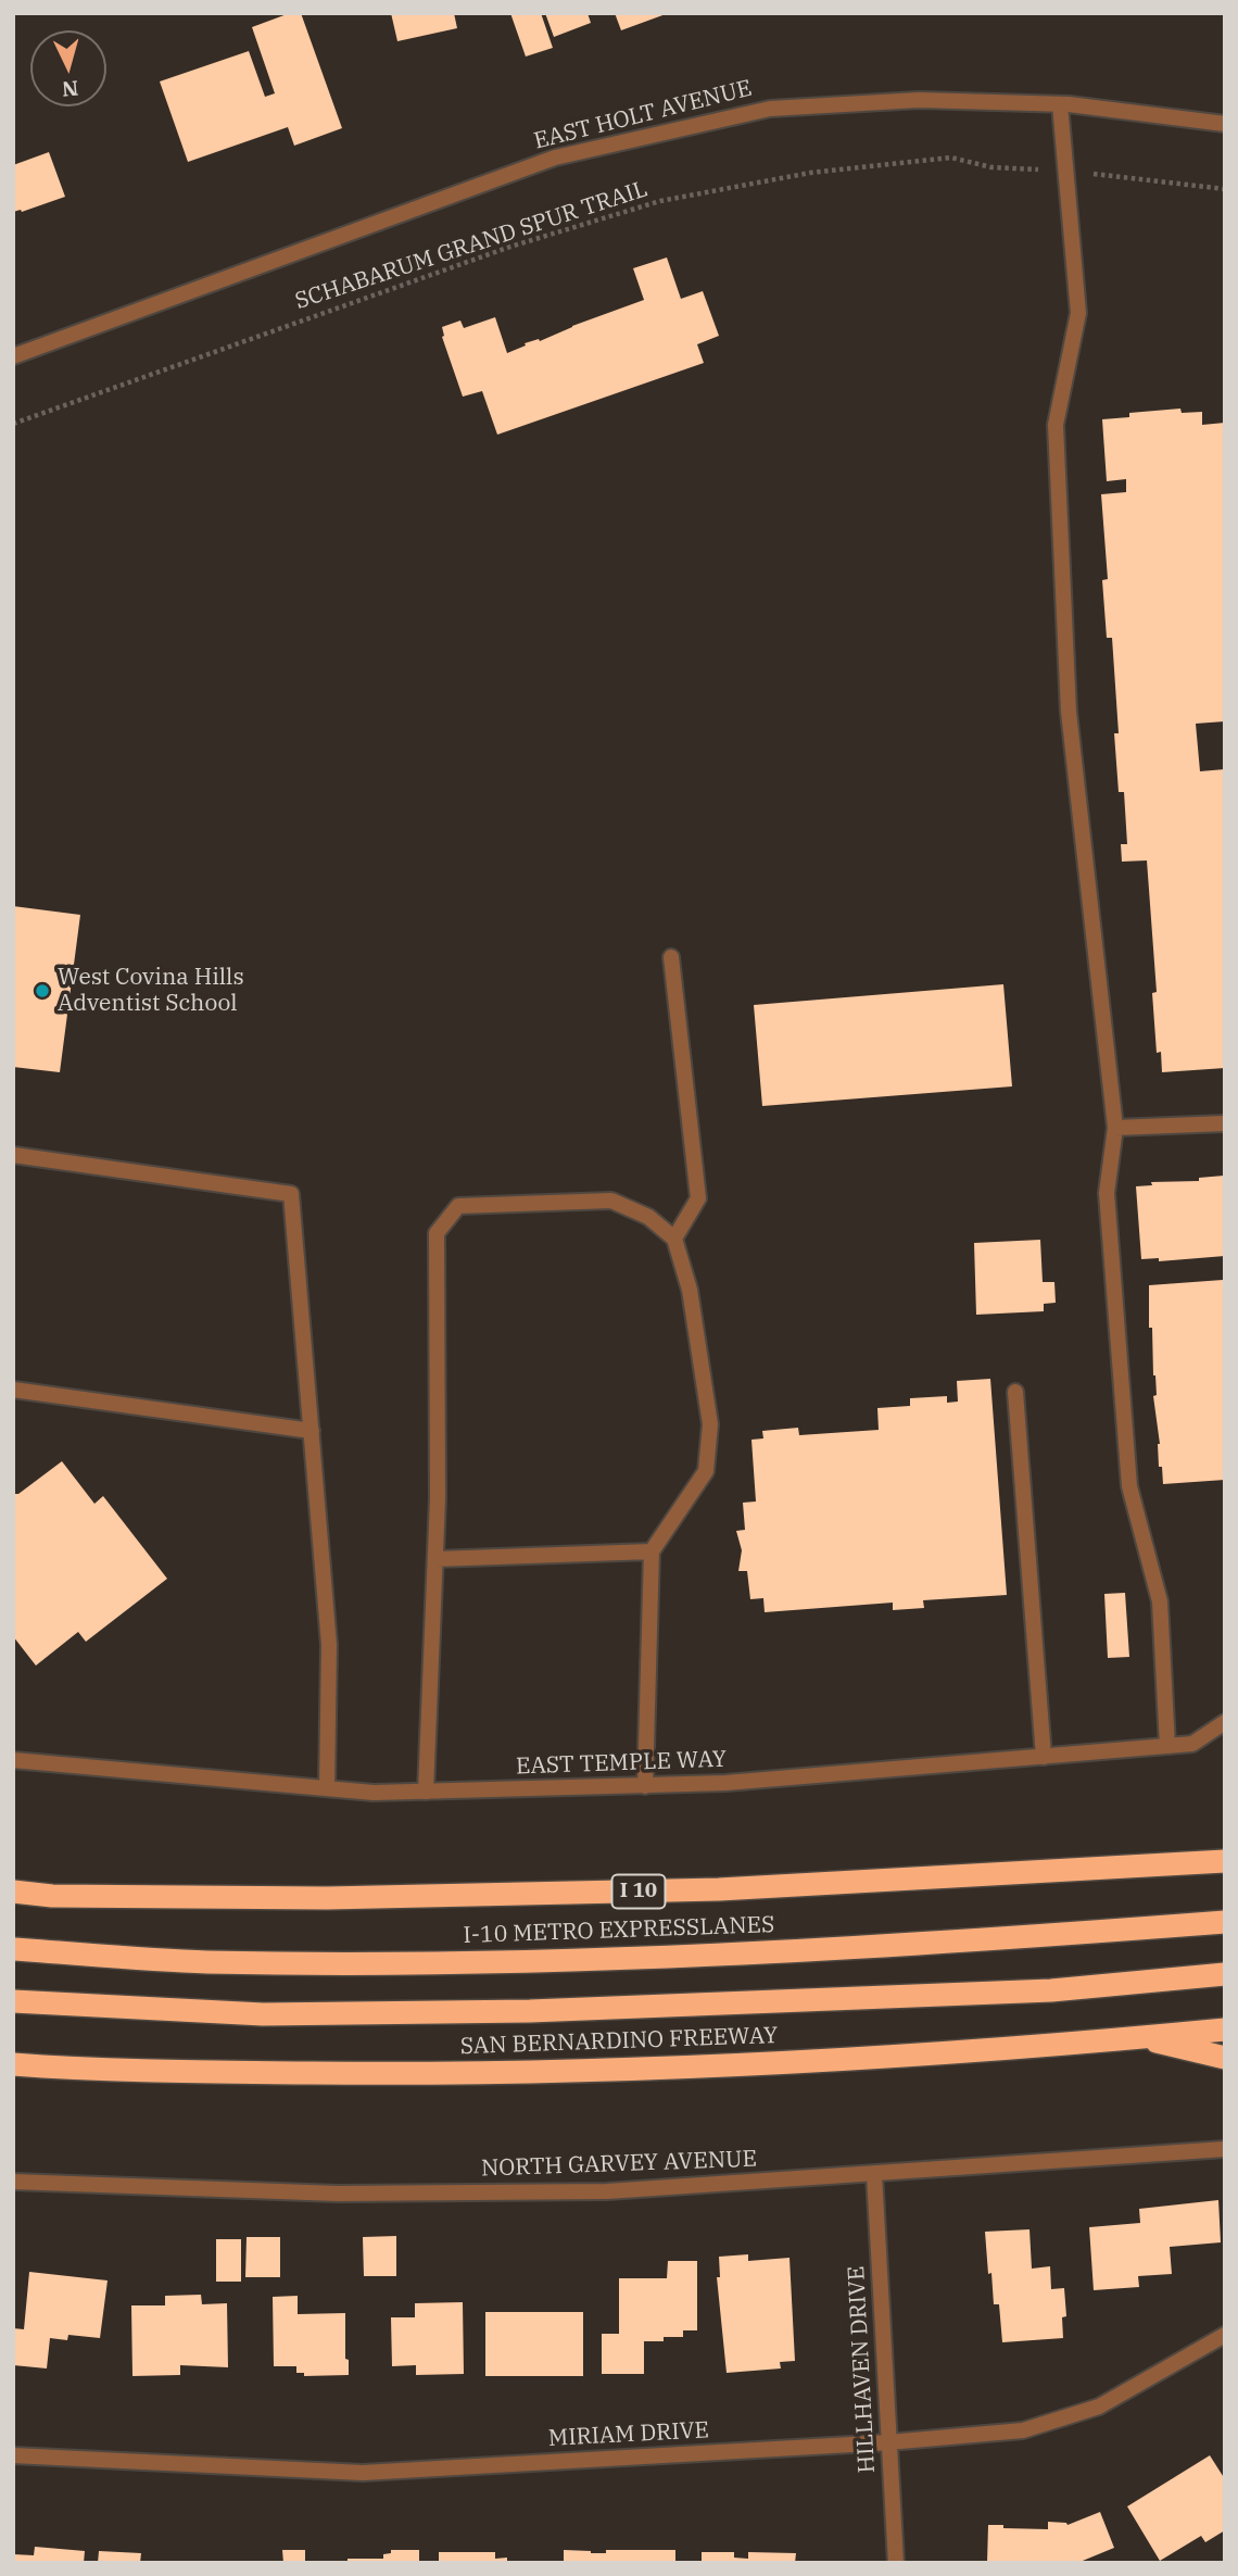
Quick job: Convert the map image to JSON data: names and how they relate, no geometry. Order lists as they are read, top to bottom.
{
  "streets": {
    "highway": ["I 10", "I-10 METRO EXPRESSLANES", "SAN BERNARDINO FREEWAY"],
    "street": [
      "EAST HOLT AVENUE",
      "EAST TEMPLE WAY",
      "NORTH GARVEY AVENUE",
      "HILLHAVEN DRIVE",
      "MIRIAM DRIVE"
    ],
    "path": ["SCHABARUM GRAND SPUR TRAIL"]
  },
  "crossings": [
    ["NORTH GARVEY AVENUE", "HILLHAVEN DRIVE"],
    ["HILLHAVEN DRIVE", "MIRIAM DRIVE"]
  ],
  "places": ["West Covina Hills Adventist School"],
  "north": "bottom"
}
